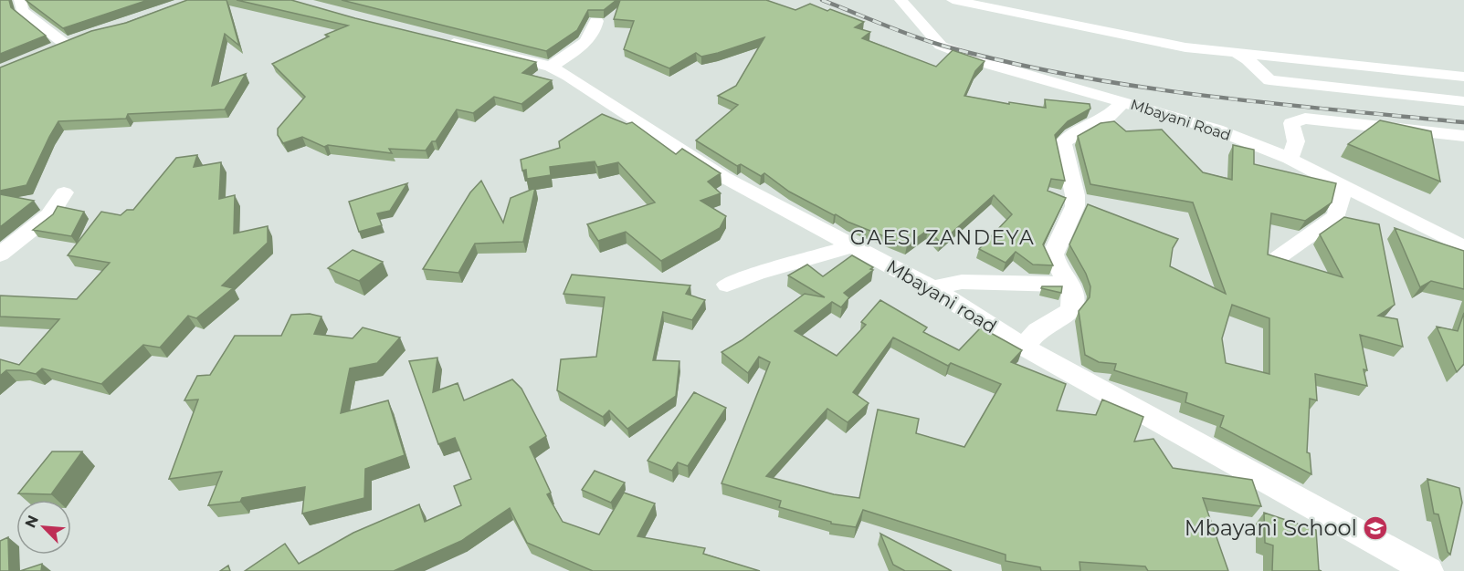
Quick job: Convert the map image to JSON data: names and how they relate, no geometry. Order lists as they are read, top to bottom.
{
  "streets": {
    "street": ["Mbayani Road", "Mbayani road"]
  },
  "districts": ["GAESI ZANDEYA"],
  "places": {
    "school or university": ["Mbayani School"]
  },
  "north": "top left"
}
